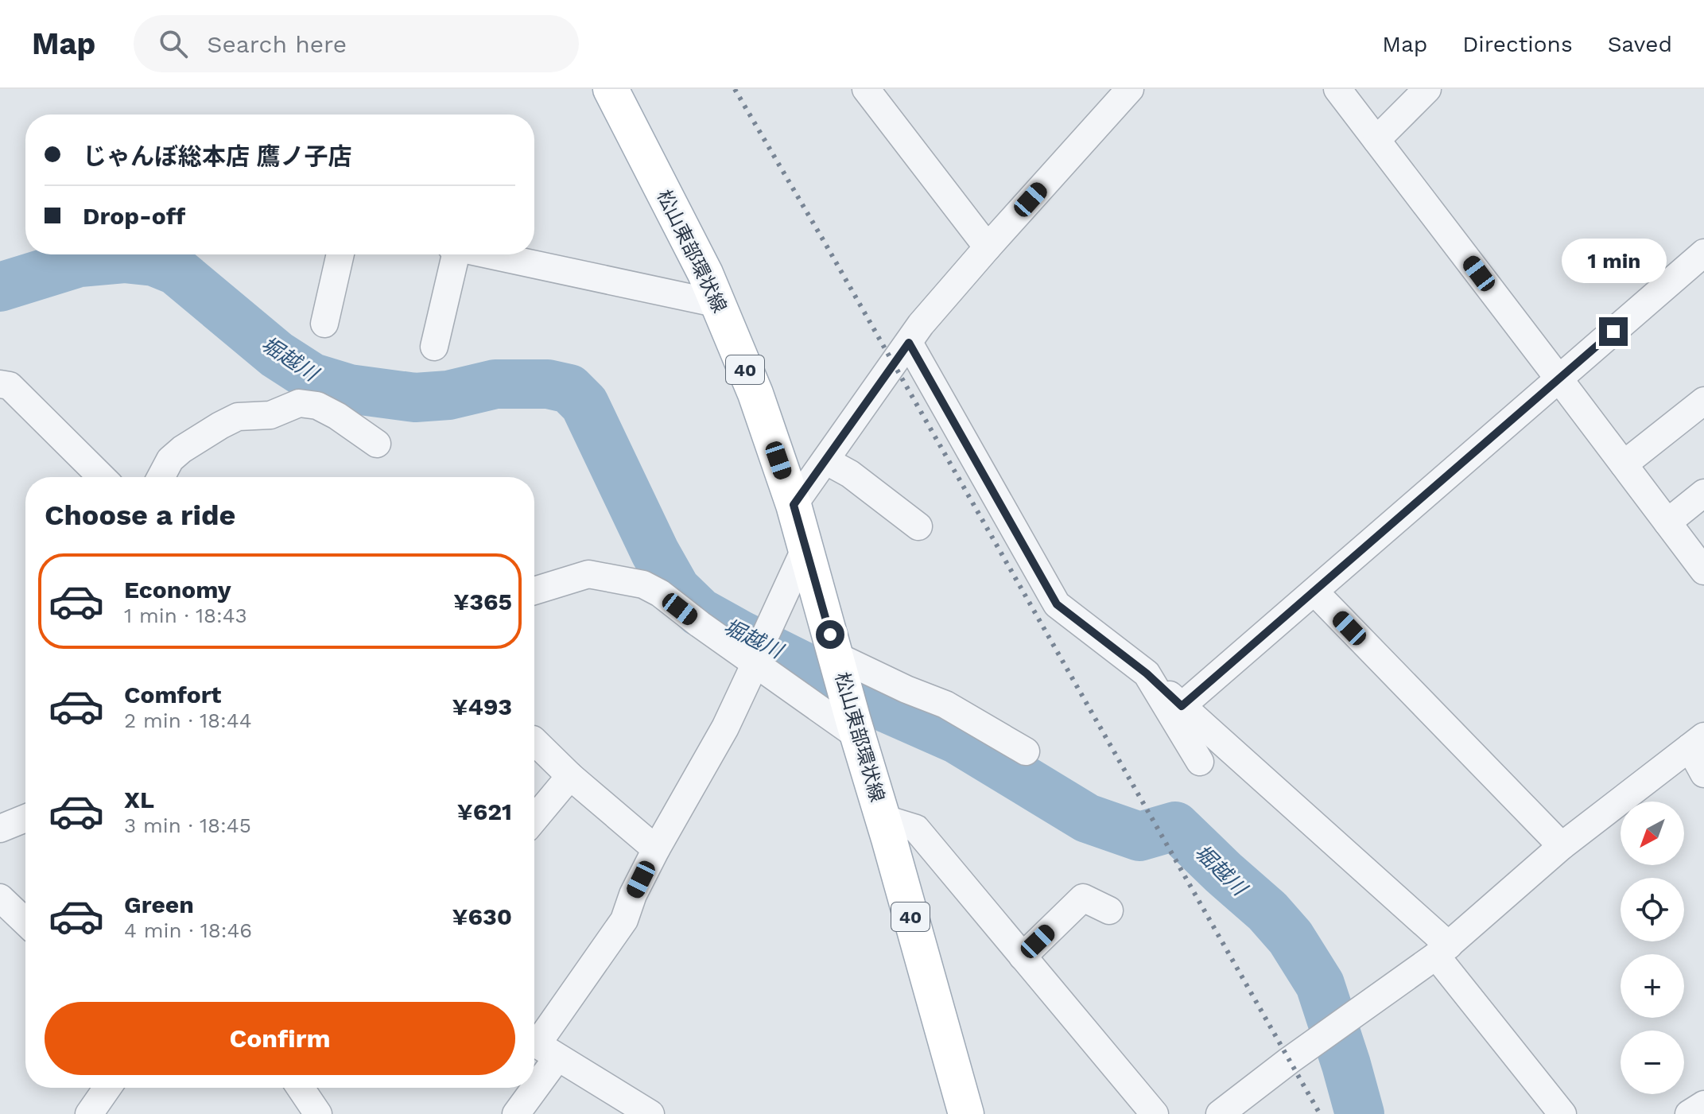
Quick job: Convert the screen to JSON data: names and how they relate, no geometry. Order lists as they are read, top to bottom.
{
  "streets": {
    "main road": ["松山東部環状線", "40"]
  },
  "water": ["堀越川"],
  "north": "bottom left",
  "page": {
    "header": "Map",
    "search": "Search here",
    "nav": ["Map", "Directions", "Saved"],
    "banner": ["じゃんぼ総本店 鷹ノ子店", "Drop-off"],
    "bubble": "1 min",
    "heading": "Choose a ride",
    "list": [
      {
        "name": "Economy",
        "note": "1 min · 18:43",
        "value": "¥365"
      },
      {
        "name": "Comfort",
        "note": "2 min · 18:44",
        "value": "¥493"
      },
      {
        "name": "XL",
        "note": "3 min · 18:45",
        "value": "¥621"
      },
      {
        "name": "Green",
        "note": "4 min · 18:46",
        "value": "¥630"
      }
    ],
    "map_buttons": ["+", "−"],
    "buttons": "Confirm"
  }
}
